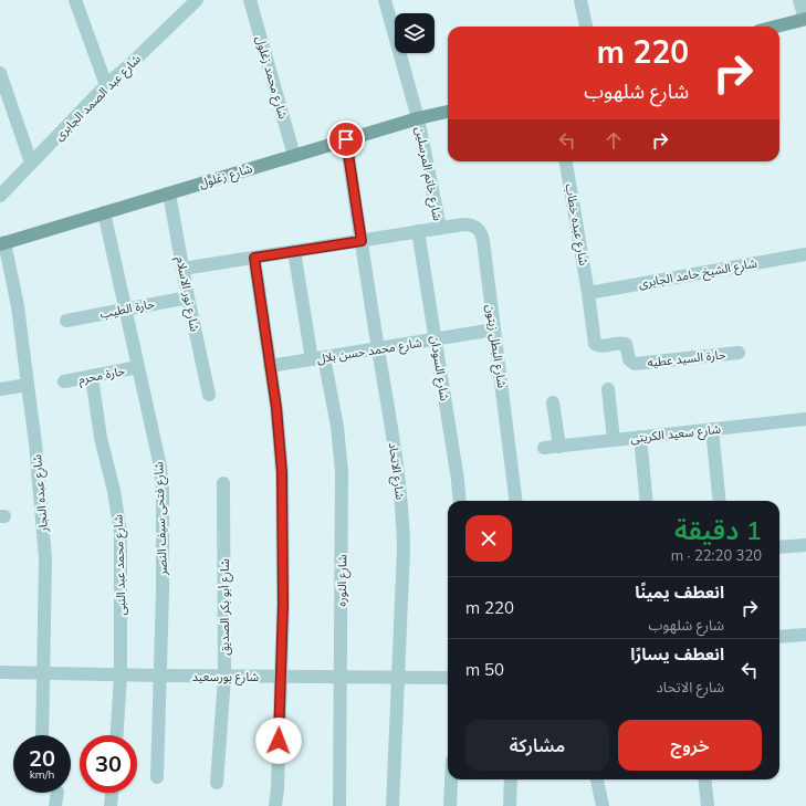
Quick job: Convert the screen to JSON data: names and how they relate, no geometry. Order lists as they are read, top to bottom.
{
  "streets": {
    "street": [
      "شارع محمد زغلول",
      "شارع عبد الصمد الجابرى",
      "شارع خاتم المرسلين",
      "شارع زغلول",
      "شارع عبده خطاب",
      "شارع الشيخ حامد الجابرى",
      "شارع نور الاسلام",
      "حارة الطيب",
      "شارع البطل زيتون",
      "شارع محمد حسن بلال",
      "حارة السيد عطيه",
      "شارع السودان",
      "حارة محرم",
      "شارع سعيد الكريتى",
      "شارع الاتحاد",
      "شارع عبده النجار",
      "شارع فتحى سيف النصر",
      "شارع محمد عبد النبى",
      "شارع الثوره",
      "شارع أبو بكر الصديق",
      "شارع بورسعيد"
    ]
  },
  "crossings": [
    ["شارع محمد زغلول", "شارع زغلول"],
    ["شارع خاتم المرسلين", "شارع زغلول"],
    ["شارع خاتم المرسلين", "شارع البطل زيتون"],
    ["شارع زغلول", "شارع نور الاسلام"],
    ["شارع زغلول", "شارع الاتحاد"],
    ["شارع زغلول", "شارع عبده النجار"],
    ["شارع زغلول", "شارع فتحى سيف النصر"],
    ["شارع عبده خطاب", "شارع الشيخ حامد الجابرى"],
    ["شارع عبده خطاب", "حارة السيد عطيه"],
    ["شارع الشيخ حامد الجابرى", "حارة السيد عطيه"],
    ["شارع نور الاسلام", "حارة الطيب"],
    ["شارع نور الاسلام", "شارع البطل زيتون"],
    ["حارة الطيب", "شارع فتحى سيف النصر"],
    ["شارع البطل زيتون", "شارع محمد حسن بلال"],
    ["شارع البطل زيتون", "شارع السودان"],
    ["شارع البطل زيتون", "شارع الاتحاد"],
    ["شارع البطل زيتون", "شارع الثوره"],
    ["شارع محمد حسن بلال", "شارع السودان"],
    ["شارع محمد حسن بلال", "شارع الاتحاد"],
    ["شارع محمد حسن بلال", "شارع الثوره"],
    ["حارة محرم", "شارع فتحى سيف النصر"],
    ["حارة محرم", "شارع محمد عبد النبى"],
    ["شارع الاتحاد", "شارع بورسعيد"],
    ["شارع عبده النجار", "شارع بورسعيد"],
    ["شارع فتحى سيف النصر", "شارع بورسعيد"],
    ["شارع محمد عبد النبى", "شارع بورسعيد"],
    ["شارع الثوره", "شارع بورسعيد"],
    ["شارع أبو بكر الصديق", "شارع بورسعيد"]
  ],
  "page": {
    "turn": ["220 m", "شارع شلهوب"],
    "heading": ["1 دقيقة", "320 m · 22:20"],
    "list": [
      {
        "name": "انعطف يمينًا",
        "note": "شارع شلهوب",
        "value": "220 m"
      },
      {
        "name": "انعطف يسارًا",
        "note": "شارع الاتحاد",
        "value": "50 m"
      }
    ],
    "buttons": ["خروج", "مشاركة"],
    "speed": "20 km/h",
    "limit": "30"
  }
}
